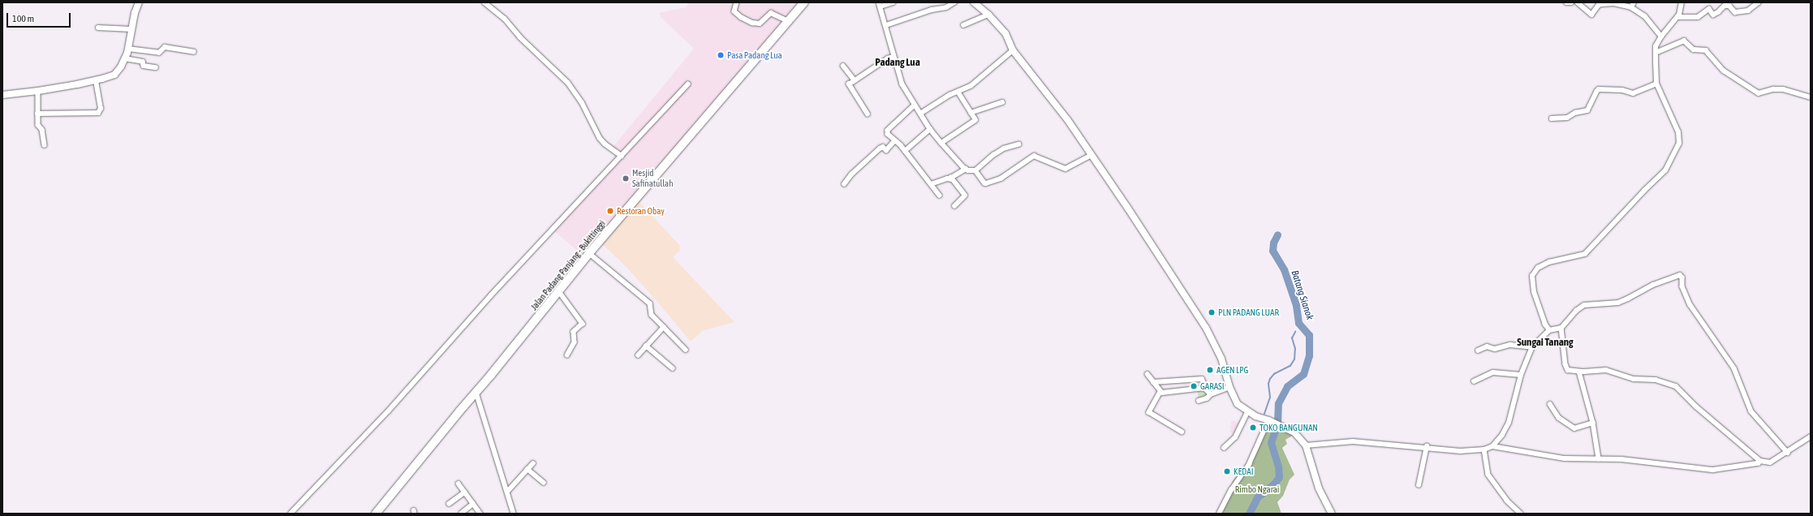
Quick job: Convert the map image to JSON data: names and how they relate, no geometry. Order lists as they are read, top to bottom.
{
  "streets": {
    "highway": ["Jalan Padang Panjang - Bukittinggi"]
  },
  "districts": ["Padang Lua", "Sungai Tanang"],
  "water": ["Batang Sianok"],
  "parks": ["Rimbo Ngarai"],
  "places": [
    "Pasa Padang Lua",
    "Mesjid Safinatullah",
    "Restoran Obay",
    "PLN PADANG LUAR",
    "AGEN LPG",
    "GARASI",
    "TOKO BANGUNAN",
    "KEDAI"
  ],
  "scale_bar": "100 m"
}
